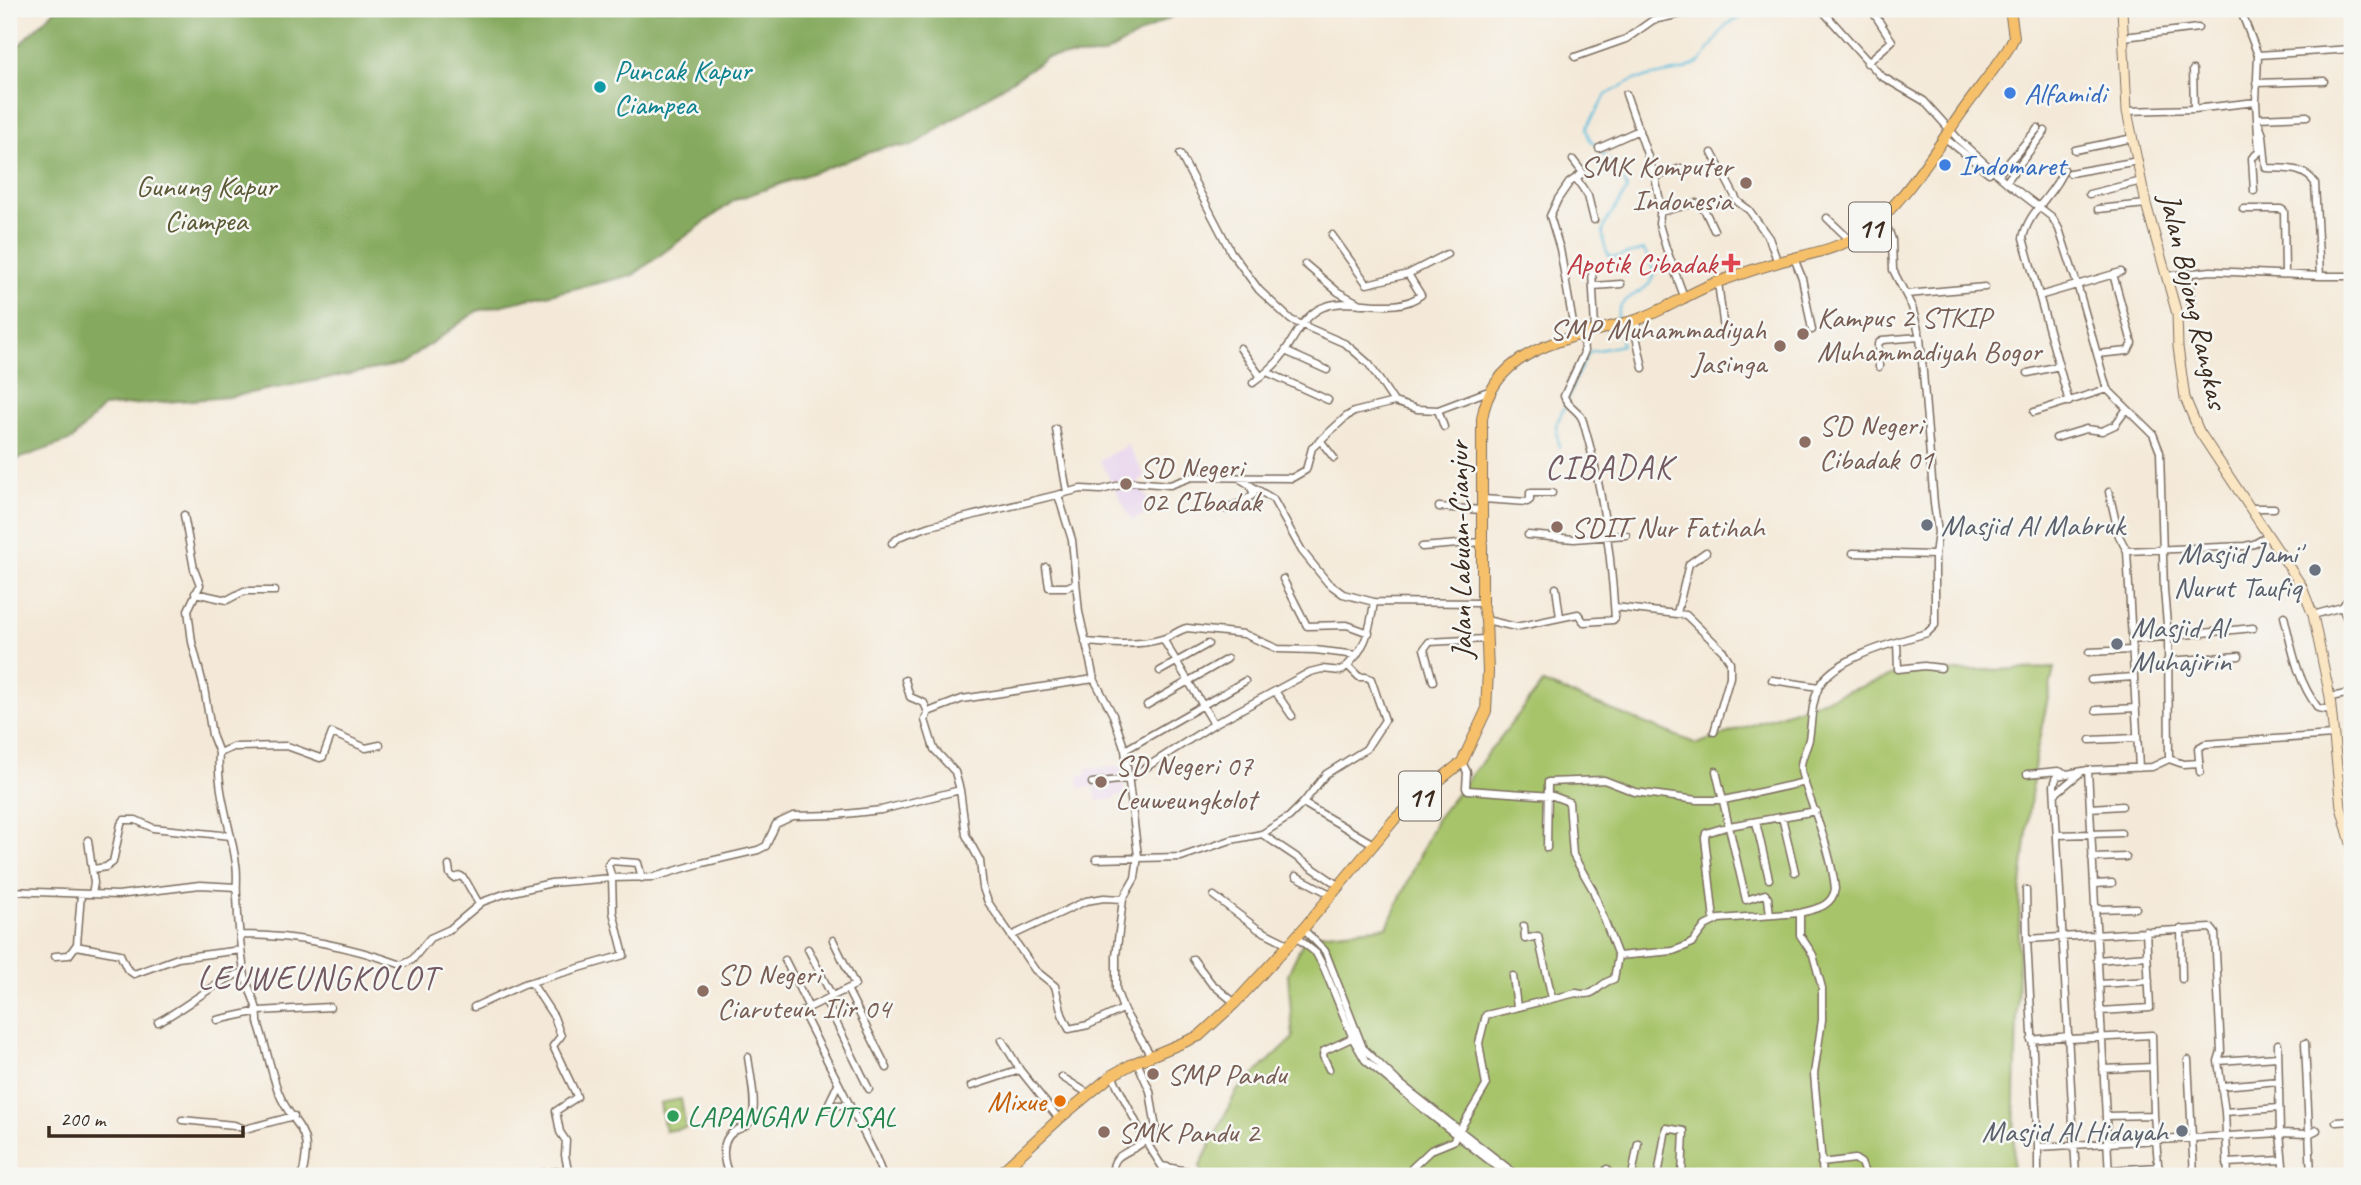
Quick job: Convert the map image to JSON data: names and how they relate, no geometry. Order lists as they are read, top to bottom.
{
  "streets": {
    "highway": ["11", "Jalan Labuan-Cianjur"],
    "main road": ["Jalan Bojong Rangkas"]
  },
  "districts": ["CIBADAK", "LEUWEUNGKOLOT"],
  "parks": ["Gunung Kapur Ciampea"],
  "places": {
    "other": [
      "Puncak Kapur Ciampea",
      "Alfamidi",
      "Indomaret",
      "SMK Komputer Indonesia",
      "Kampus 2 STKIP Muhammadiyah Bogor",
      "SMP Muhammadiyah Jasinga",
      "SD Negeri Cibadak 01",
      "SD Negeri 02 CIbadak",
      "Masjid Al Mabruk",
      "SDIT Nur Fatihah",
      "Masjid Jami' Nurut Taufiq",
      "Masjid Al Muhajirin",
      "SD Negeri 07 Leuweungkolot",
      "SD Negeri Ciaruteun Ilir 04",
      "SMP Pandu",
      "Mixue",
      "LAPANGAN FUTSAL",
      "Masjid Al Hidayah",
      "SMK Pandu 2"
    ],
    "health": ["Apotik Cibadak"]
  },
  "scale_bar": "200 m"
}
